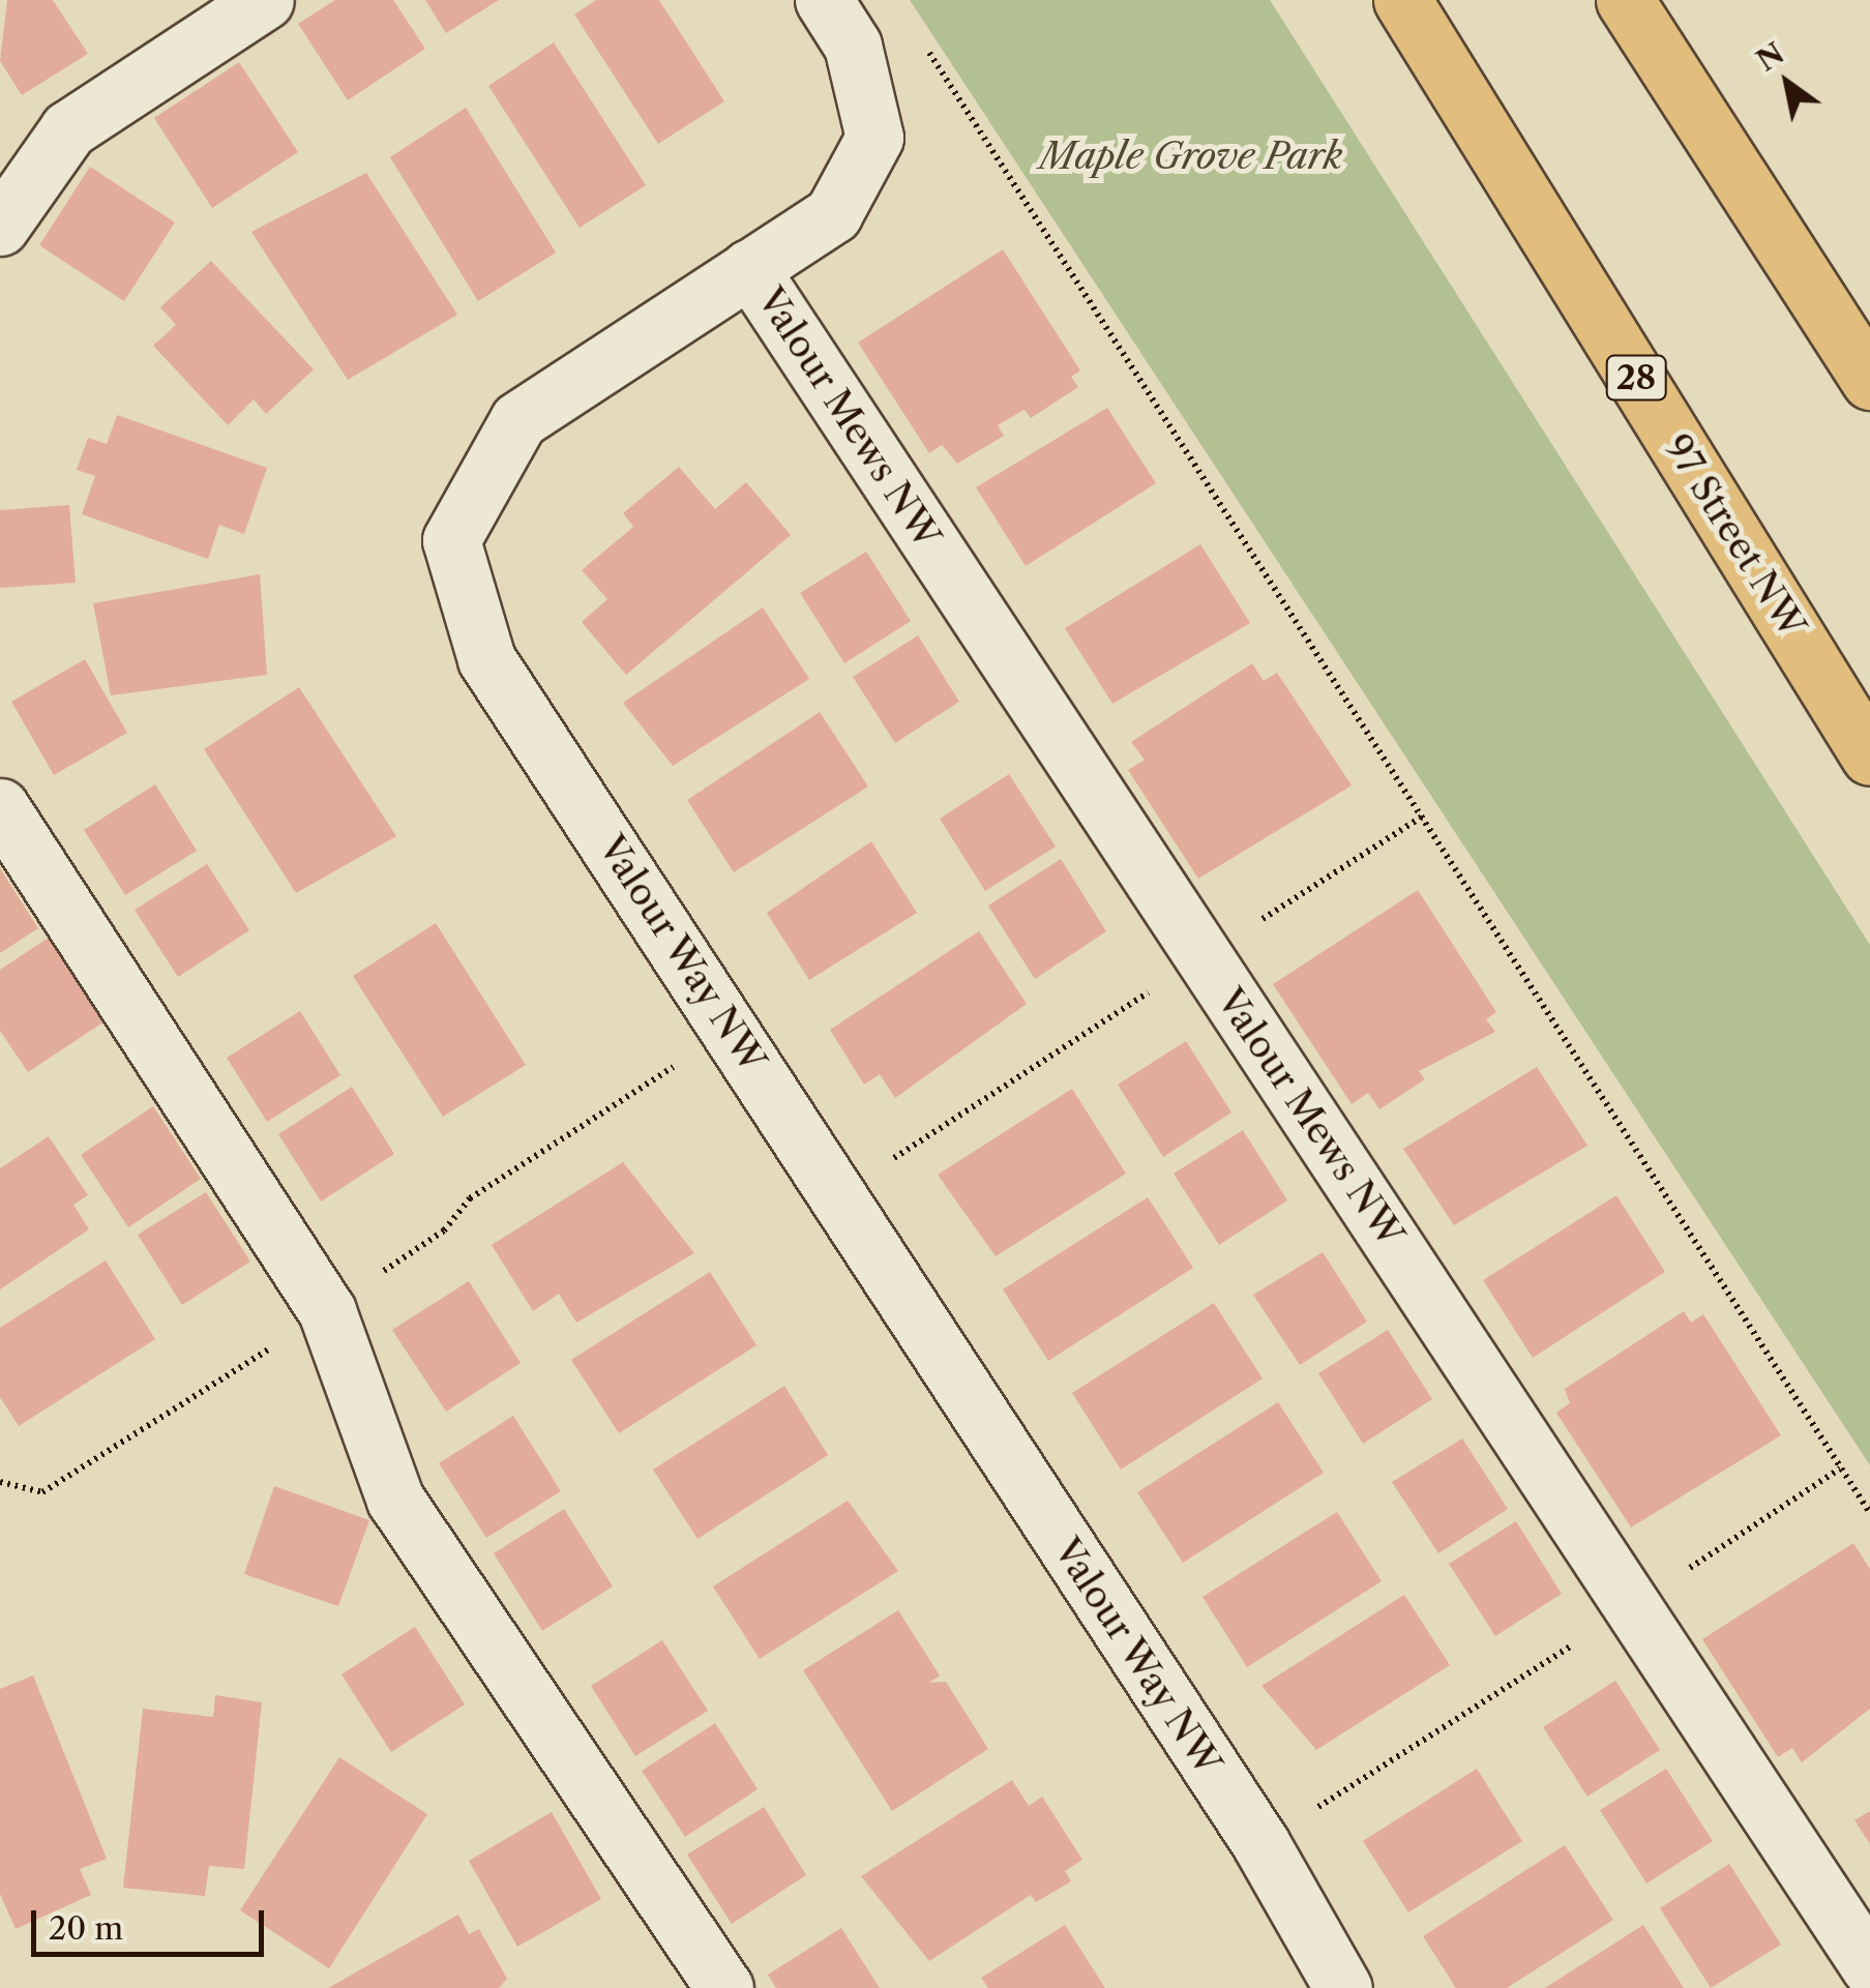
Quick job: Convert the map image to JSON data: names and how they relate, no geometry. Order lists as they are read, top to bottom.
{
  "streets": {
    "main road": ["28", "97 Street NW"],
    "street": ["Valour Mews NW", "Valour Way NW"]
  },
  "crossings": [
    ["Valour Mews NW", "Valour Way NW"]
  ],
  "parks": ["Maple Grove Park"],
  "scale_bar": "20 m",
  "north": "top left"
}
